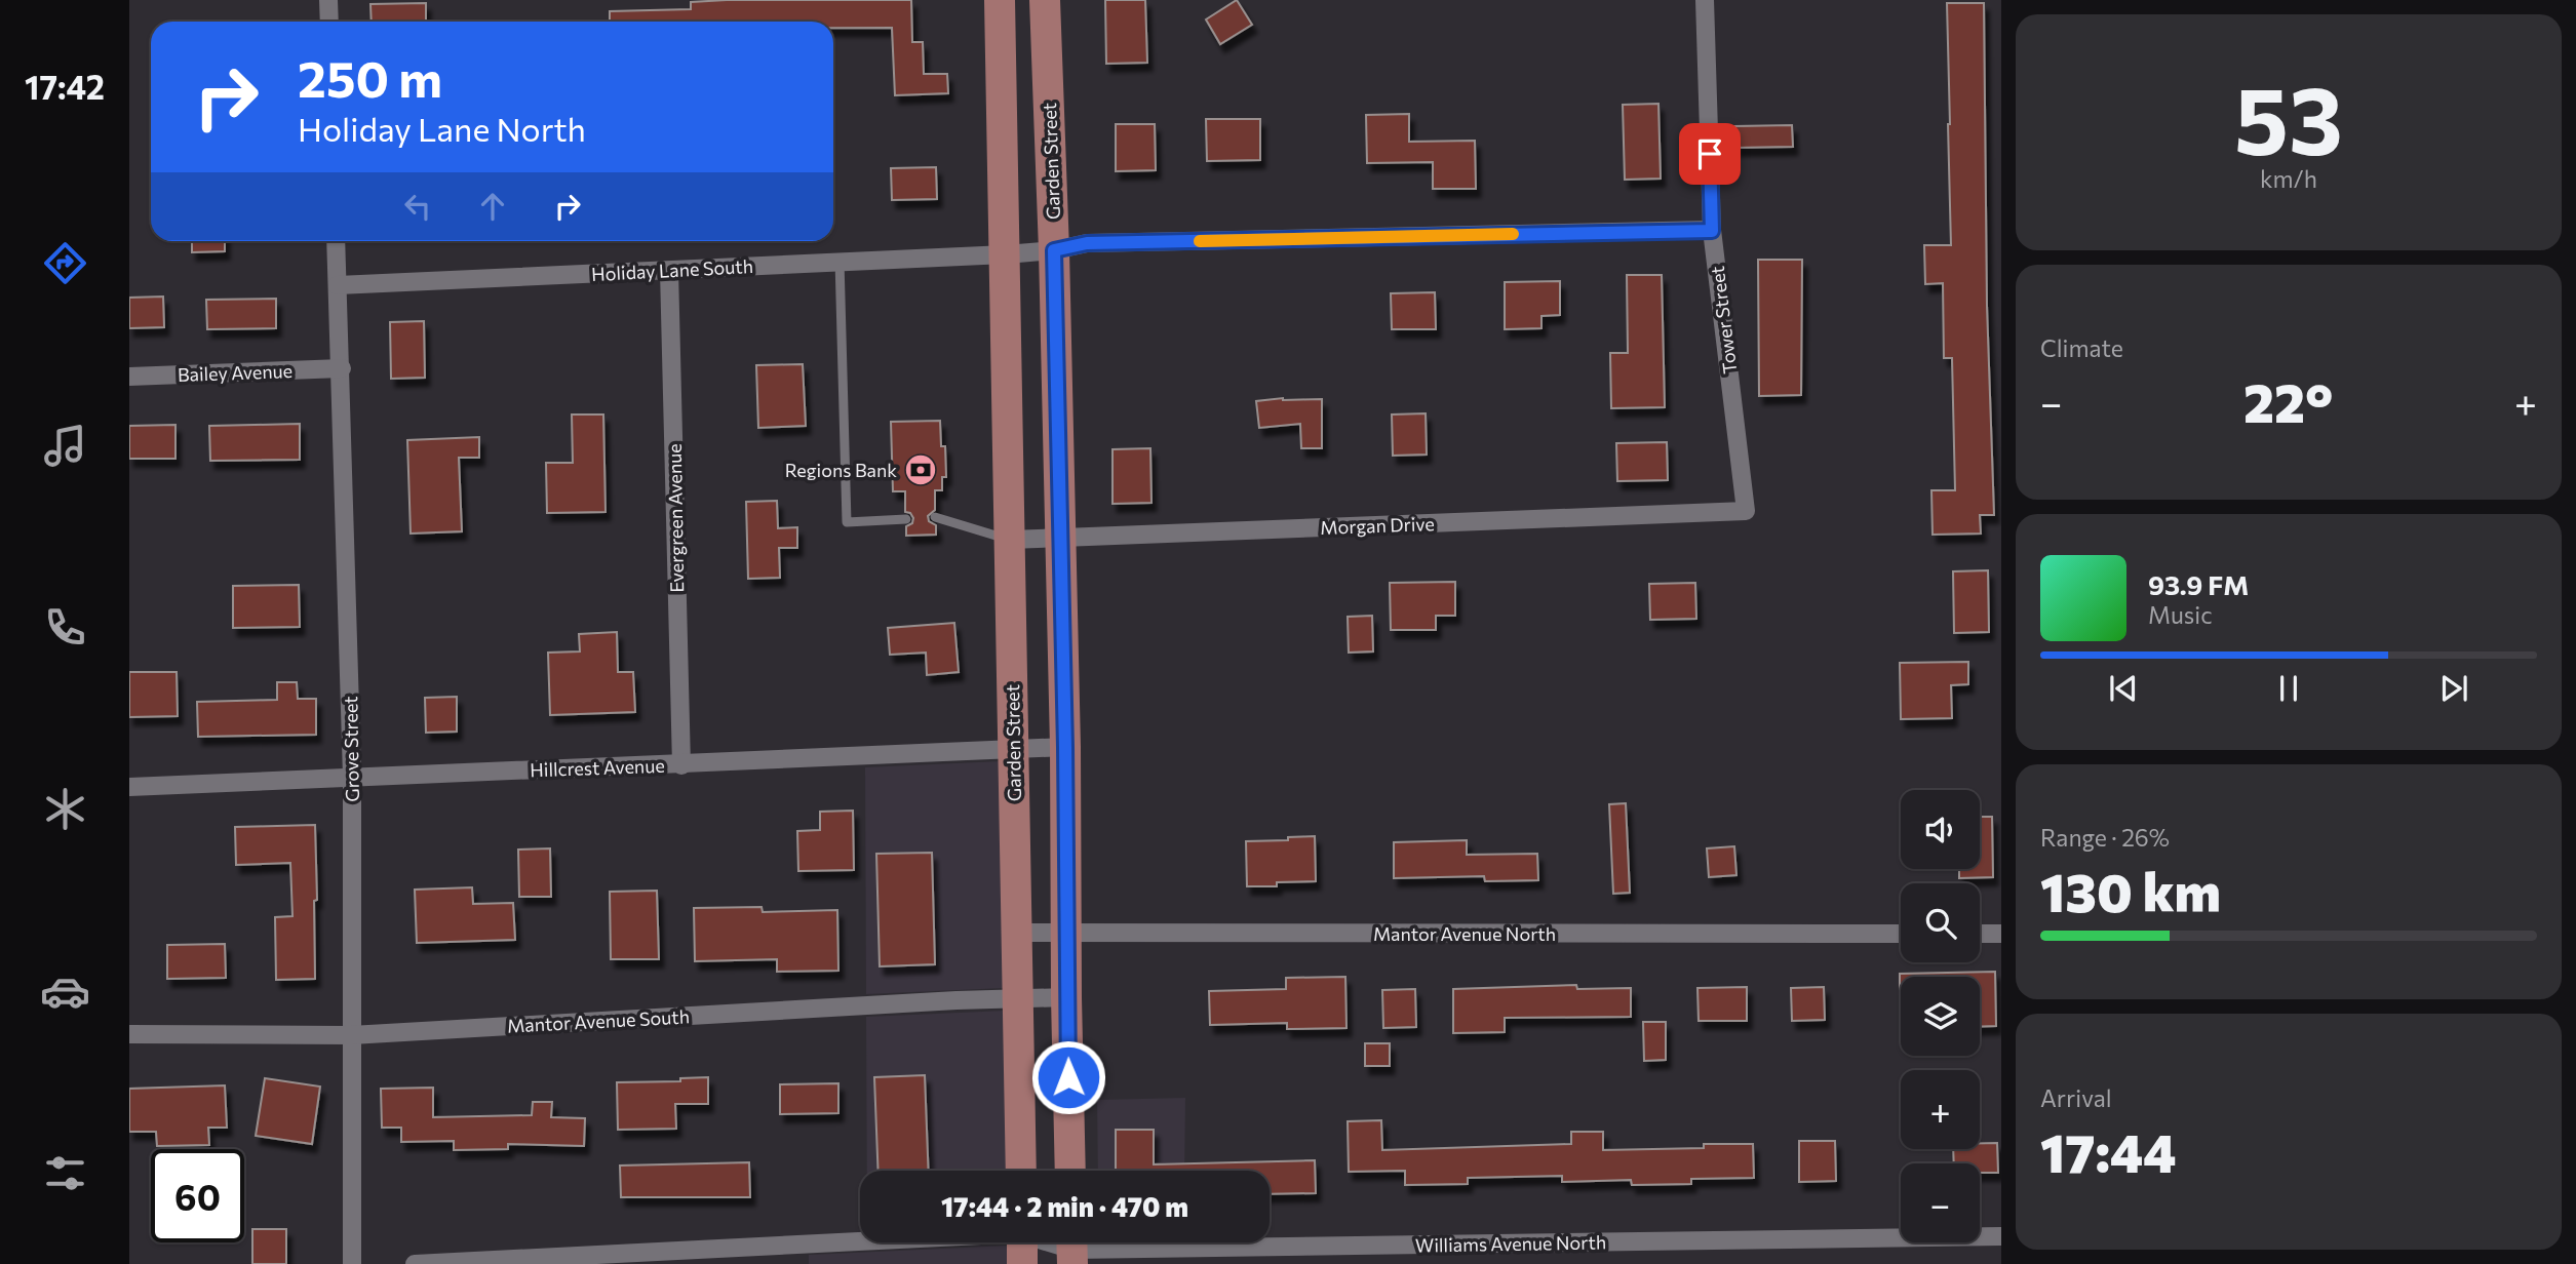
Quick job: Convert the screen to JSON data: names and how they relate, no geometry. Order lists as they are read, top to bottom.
{
  "streets": {
    "main road": ["Garden Street"],
    "street": [
      "Holiday Lane South",
      "Tower Street",
      "Bailey Avenue",
      "Evergreen Avenue",
      "Morgan Drive",
      "Grove Street",
      "Hillcrest Avenue",
      "Mantor Avenue North",
      "Mantor Avenue South",
      "Williams Avenue North"
    ]
  },
  "crossings": [
    ["Garden Street", "Holiday Lane South"],
    ["Garden Street", "Morgan Drive"],
    ["Garden Street", "Hillcrest Avenue"],
    ["Garden Street", "Mantor Avenue North"],
    ["Garden Street", "Mantor Avenue South"],
    ["Holiday Lane South", "Tower Street"],
    ["Holiday Lane South", "Evergreen Avenue"],
    ["Holiday Lane South", "Grove Street"],
    ["Tower Street", "Morgan Drive"],
    ["Bailey Avenue", "Grove Street"],
    ["Evergreen Avenue", "Hillcrest Avenue"],
    ["Grove Street", "Hillcrest Avenue"],
    ["Grove Street", "Mantor Avenue South"]
  ],
  "places": {
    "bank": ["Regions Bank"]
  },
  "page": {
    "tabs": "17:42",
    "tile": [
      ["53", "km/h"],
      "Climate",
      ["Range · 26%", "130 km"],
      ["Arrival", "17:44"]
    ],
    "turn": ["250 m", "Holiday Lane North"],
    "heat": ["−", "22°", "+"],
    "song": ["93.9 FM", "Music"],
    "map_buttons": ["+", "−"],
    "limit": "60",
    "trip": "17:44 · 2 min · 470 m"
  }
}
